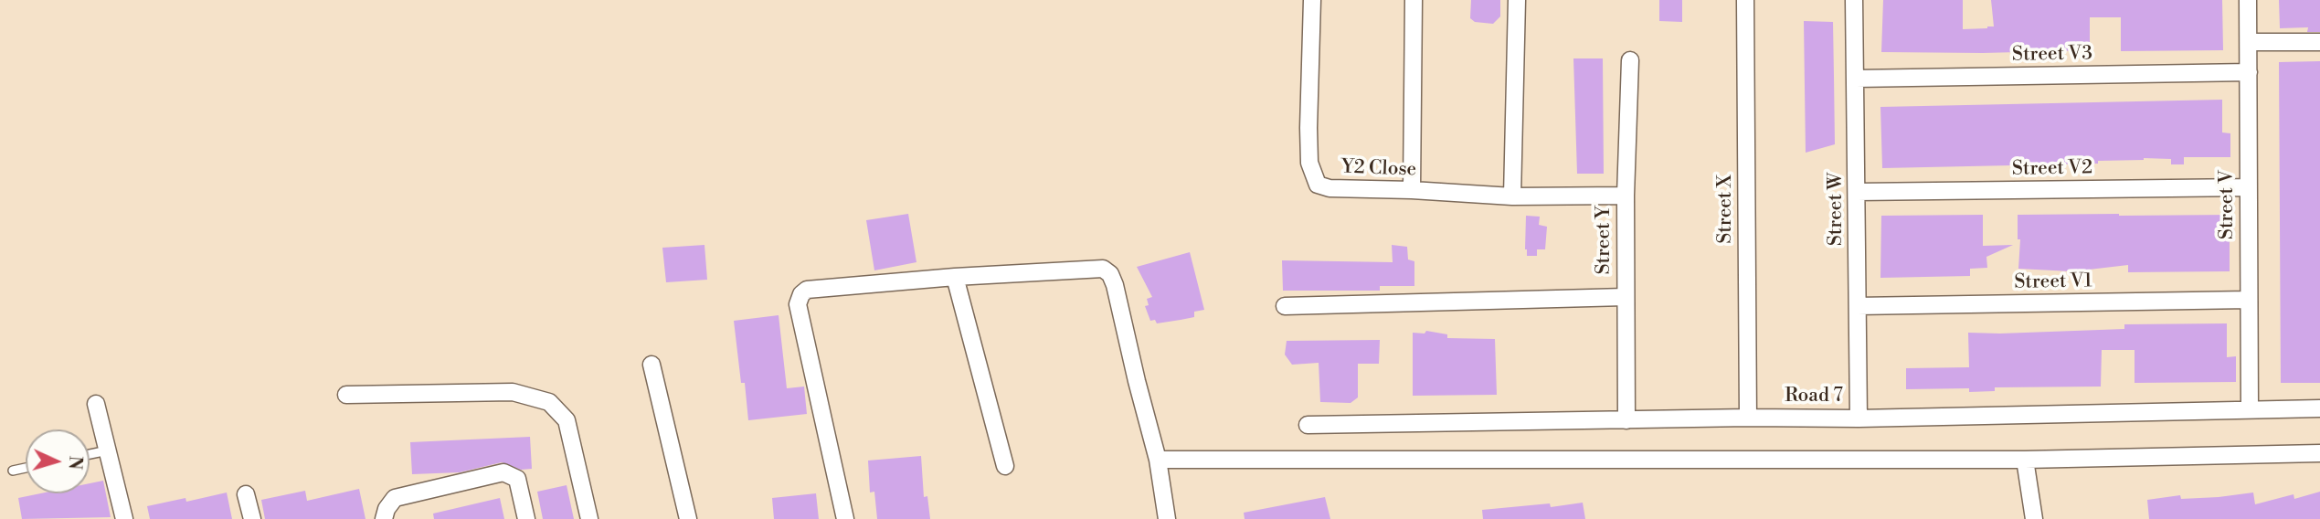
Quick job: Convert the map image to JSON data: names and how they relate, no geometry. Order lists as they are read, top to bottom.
{
  "streets": {
    "street": [
      "Street V3",
      "Y2 Close",
      "Street V2",
      "Street V",
      "Street X",
      "Street W",
      "Street Y",
      "Street V1",
      "Road 7"
    ]
  },
  "crossings": [
    ["Street V3", "Street V"],
    ["Street V3", "Street W"],
    ["Y2 Close", "Street Y"],
    ["Street V2", "Street V"],
    ["Street V2", "Street W"],
    ["Street V", "Street V1"],
    ["Street V", "Road 7"],
    ["Street X", "Road 7"],
    ["Street W", "Street V1"],
    ["Street W", "Road 7"],
    ["Street Y", "Road 7"]
  ],
  "north": "right"
}
